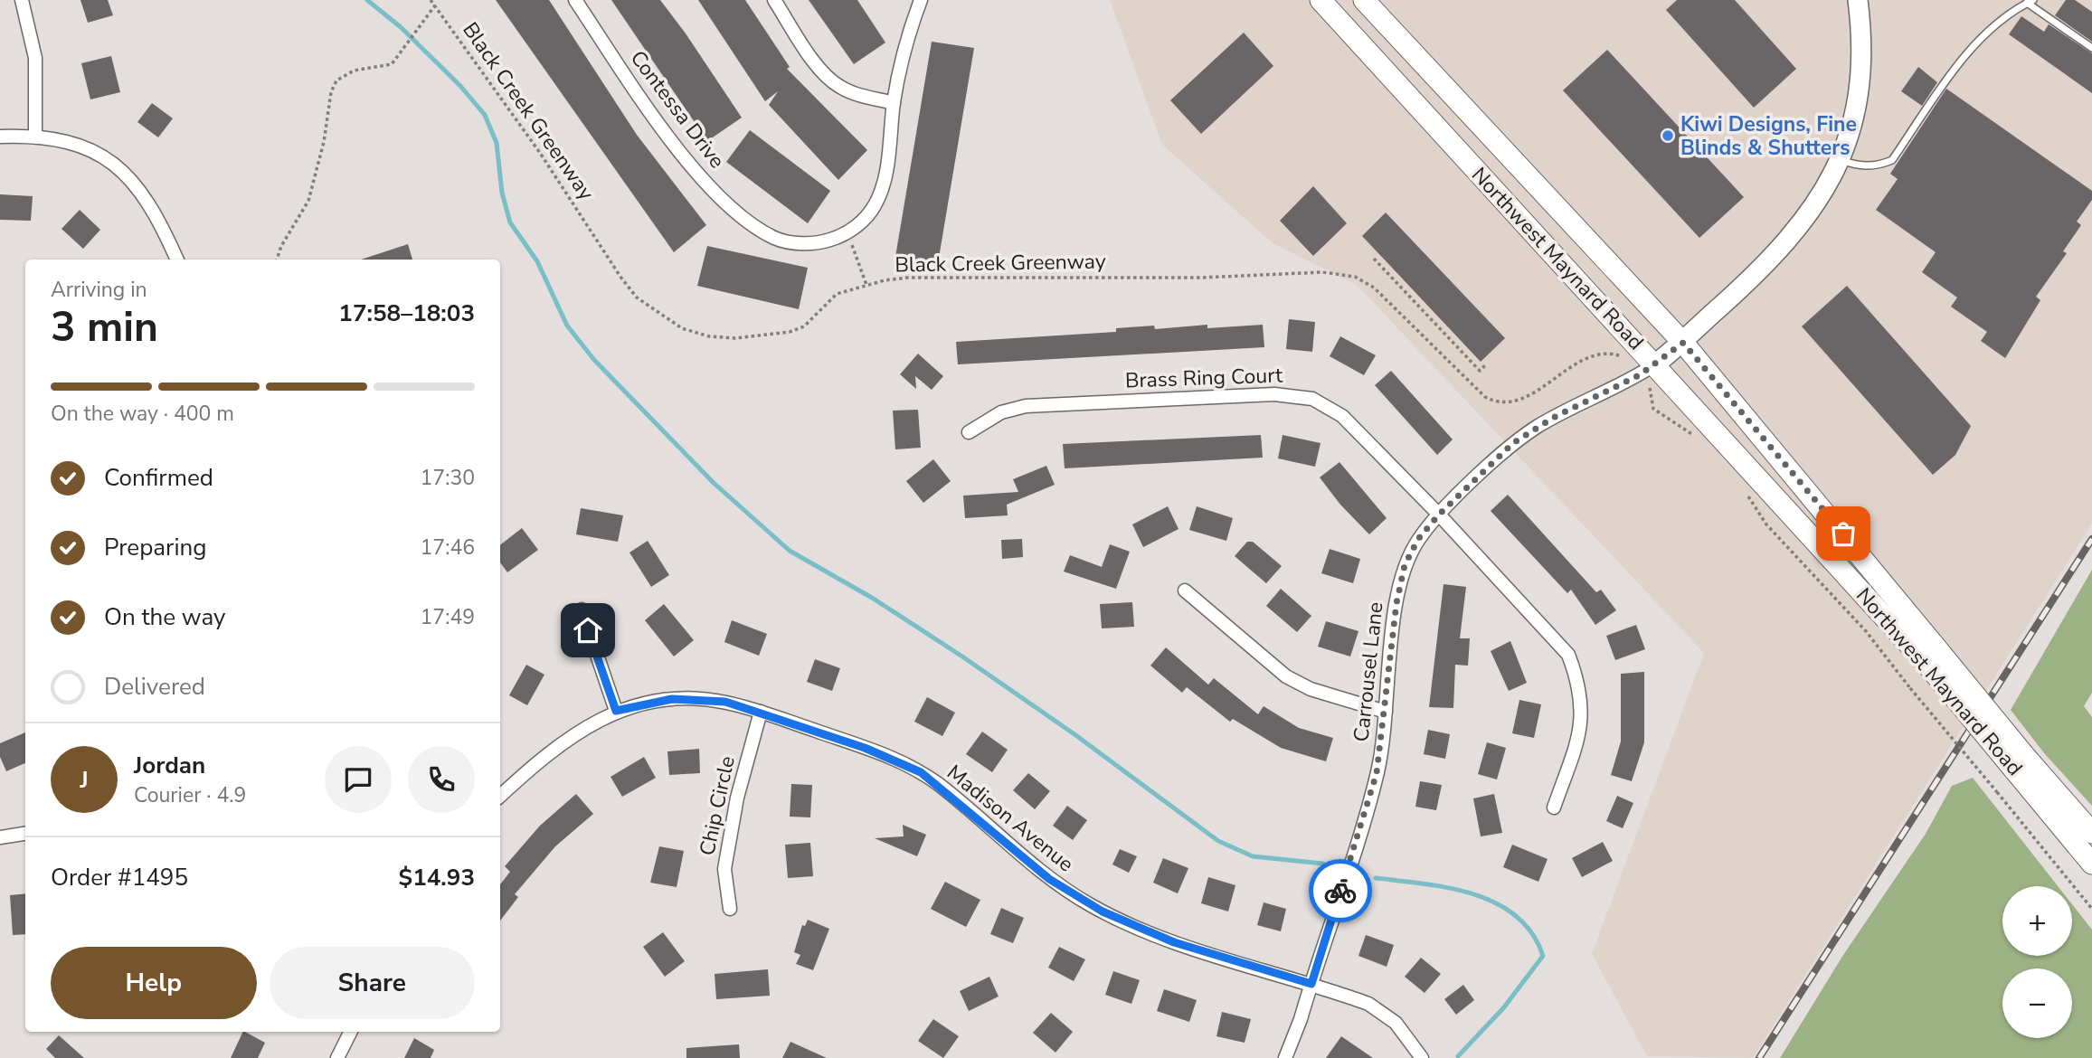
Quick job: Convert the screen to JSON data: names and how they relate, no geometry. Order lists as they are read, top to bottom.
{
  "streets": {
    "main road": ["Northwest Maynard Road"],
    "street": [
      "Contessa Drive",
      "Brass Ring Court",
      "Carrousel Lane",
      "Chip Circle",
      "Madison Avenue"
    ],
    "path": ["Black Creek Greenway"]
  },
  "crossings": [
    ["Northwest Maynard Road", "Carrousel Lane"],
    ["Brass Ring Court", "Carrousel Lane"],
    ["Carrousel Lane", "Madison Avenue"],
    ["Chip Circle", "Madison Avenue"]
  ],
  "places": ["Kiwi Designs, Fine Blinds & Shutters"],
  "page": {
    "heading": ["3 min", "Arriving in", "17:58–18:03"],
    "panel": [
      "Jordan",
      "Courier · 4.9",
      "Order #1495",
      "$14.93"
    ],
    "bar": "On the way · 400 m",
    "list": [
      ["Confirmed", "17:30"],
      ["Preparing", "17:46"],
      ["On the way", "17:49"],
      "Delivered"
    ],
    "round": "J",
    "map_buttons": ["+", "−"],
    "buttons": ["Help", "Share"]
  }
}
